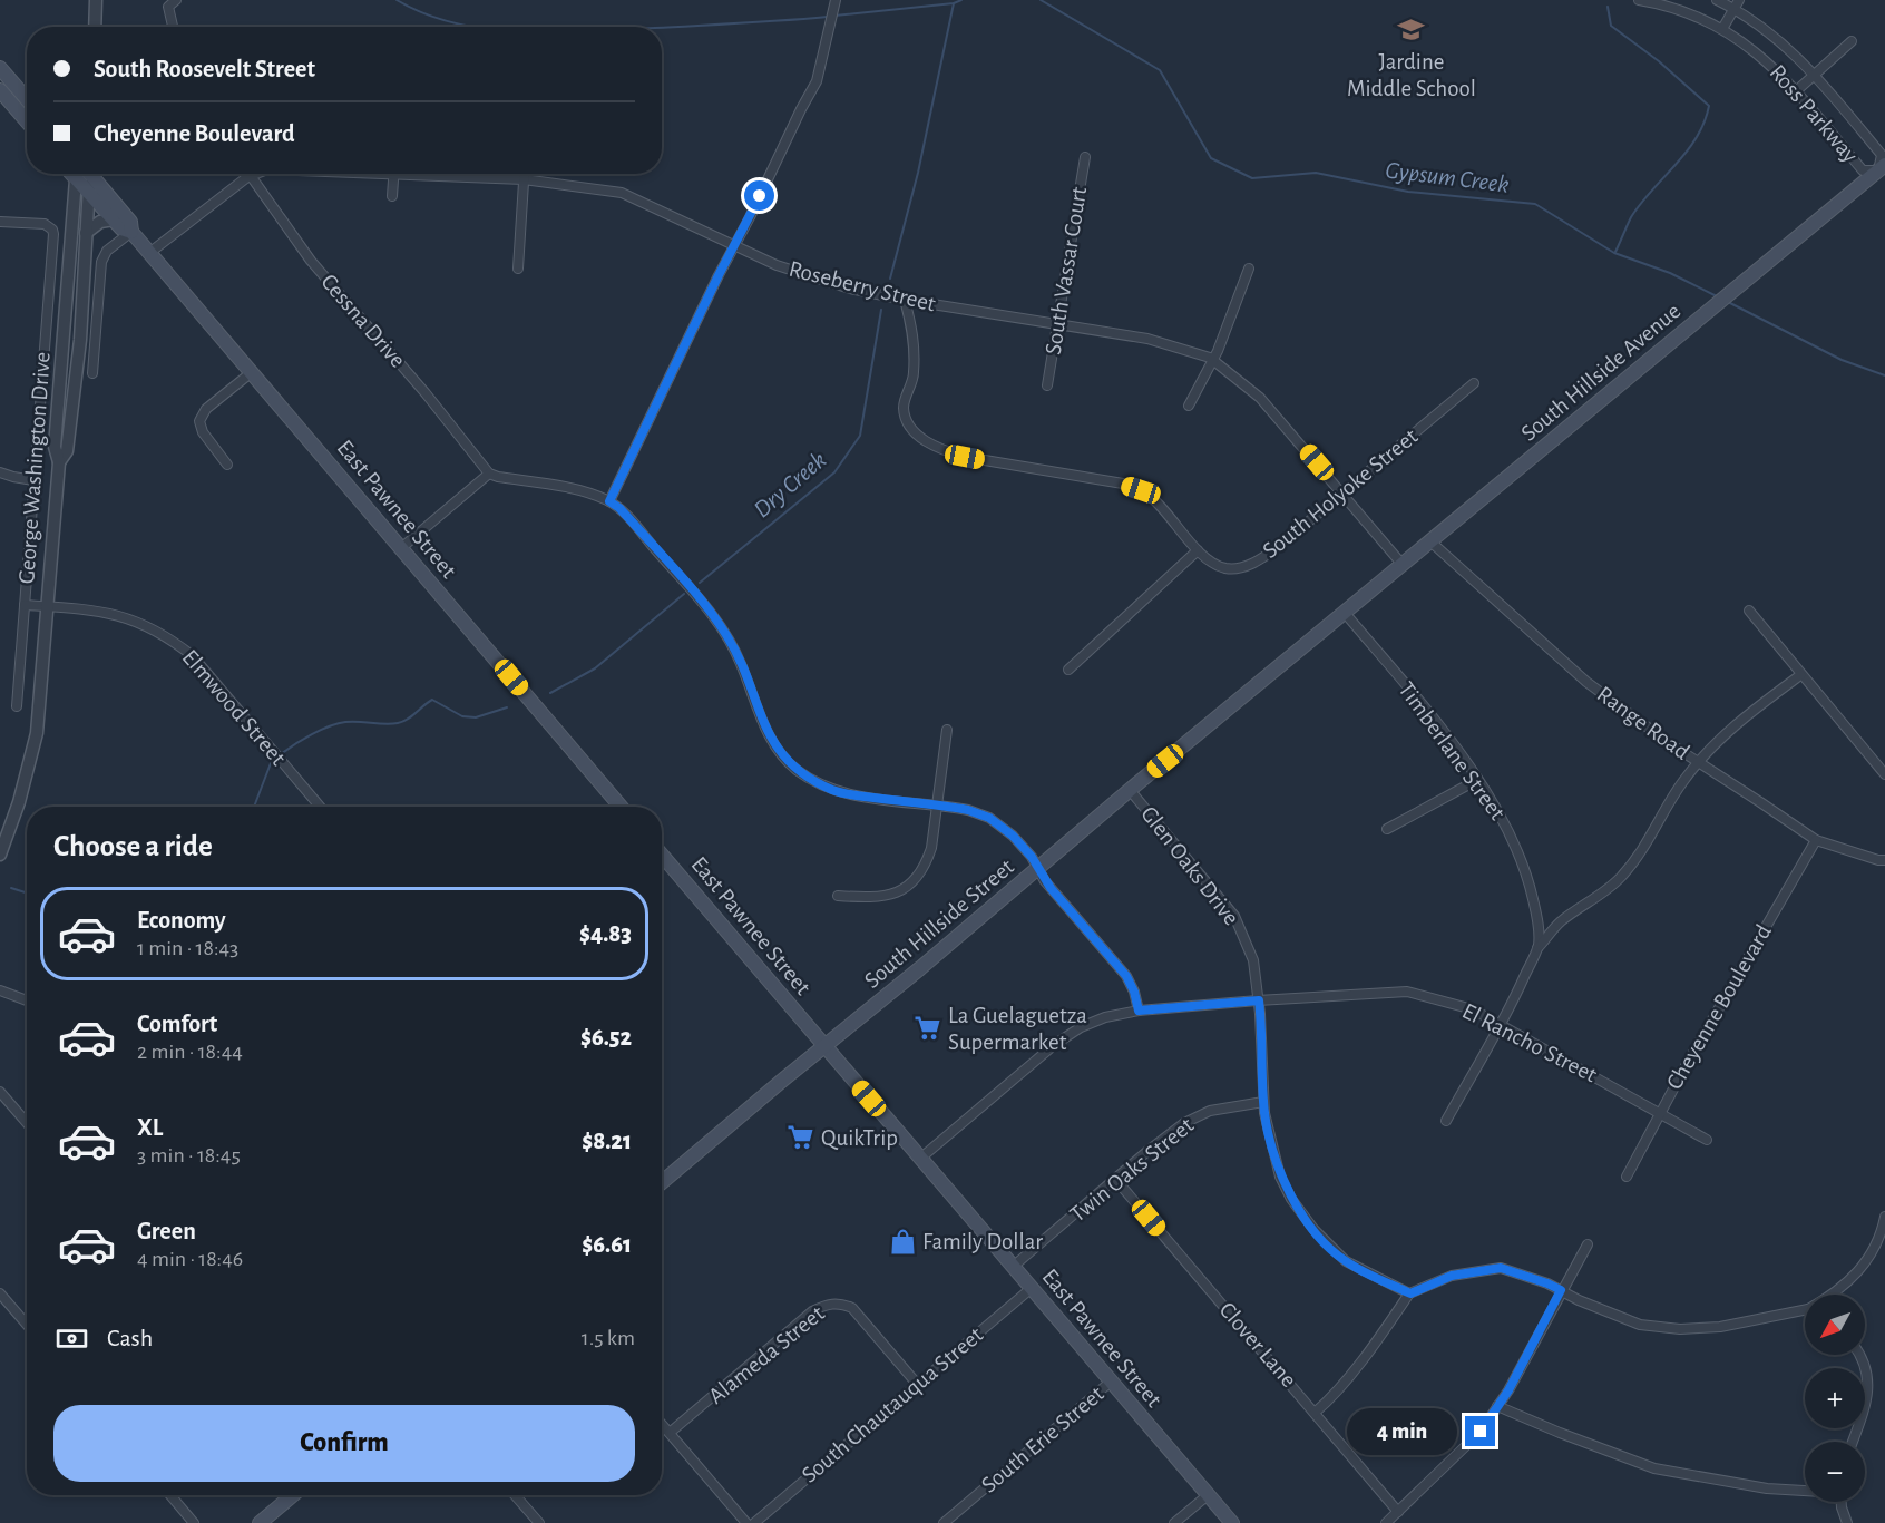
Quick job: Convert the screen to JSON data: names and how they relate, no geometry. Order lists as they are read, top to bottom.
{
  "streets": {
    "main road": ["South Hillside Avenue", "East Pawnee Street", "South Hillside Street"],
    "street": [
      "Ross Parkway",
      "South Vassar Court",
      "Roseberry Street",
      "Cessna Drive",
      "George Washington Drive",
      "South Holyoke Street",
      "Elmwood Street",
      "Range Road",
      "Timberlane Street",
      "Glen Oaks Drive",
      "Cheyenne Boulevard",
      "El Rancho Street",
      "Twin Oaks Street",
      "Clover Lane",
      "Alameda Street",
      "South Chautauqua Street",
      "South Erie Street"
    ]
  },
  "crossings": [
    ["Ross Parkway", "South Hillside Avenue"],
    ["South Vassar Court", "Roseberry Street"],
    ["Roseberry Street", "Cessna Drive"],
    ["Roseberry Street", "South Hillside Avenue"],
    ["Roseberry Street", "South Holyoke Street"],
    ["Roseberry Street", "East Pawnee Street"],
    ["South Hillside Avenue", "Range Road"],
    ["South Hillside Avenue", "Timberlane Street"],
    ["South Hillside Avenue", "South Hillside Street"],
    ["George Washington Drive", "Elmwood Street"],
    ["East Pawnee Street", "South Hillside Street"],
    ["East Pawnee Street", "El Rancho Street"],
    ["East Pawnee Street", "Twin Oaks Street"],
    ["East Pawnee Street", "South Chautauqua Street"],
    ["East Pawnee Street", "South Erie Street"],
    ["Range Road", "Cheyenne Boulevard"],
    ["Timberlane Street", "South Hillside Street"],
    ["Timberlane Street", "El Rancho Street"],
    ["Glen Oaks Drive", "South Hillside Street"],
    ["Glen Oaks Drive", "El Rancho Street"],
    ["Glen Oaks Drive", "Twin Oaks Street"],
    ["Cheyenne Boulevard", "El Rancho Street"],
    ["Twin Oaks Street", "Clover Lane"],
    ["Alameda Street", "South Chautauqua Street"]
  ],
  "water": ["Gypsum Creek", "Dry Creek"],
  "places": {
    "school or university": ["Jardine Middle School"],
    "supermarket": ["La Guelaguetza Supermarket", "QuikTrip"],
    "shop": ["Family Dollar"]
  },
  "north": "bottom left",
  "page": {
    "banner": ["South Roosevelt Street", "Cheyenne Boulevard"],
    "heading": "Choose a ride",
    "list": [
      {
        "name": "Economy",
        "note": "1 min · 18:43",
        "value": "$4.83"
      },
      {
        "name": "Comfort",
        "note": "2 min · 18:44",
        "value": "$6.52"
      },
      {
        "name": "XL",
        "note": "3 min · 18:45",
        "value": "$8.21"
      },
      {
        "name": "Green",
        "note": "4 min · 18:46",
        "value": "$6.61"
      }
    ],
    "map_buttons": ["+", "−"],
    "pay": ["Cash", "1.5 km"],
    "buttons": "Confirm",
    "bubble": "4 min"
  }
}
